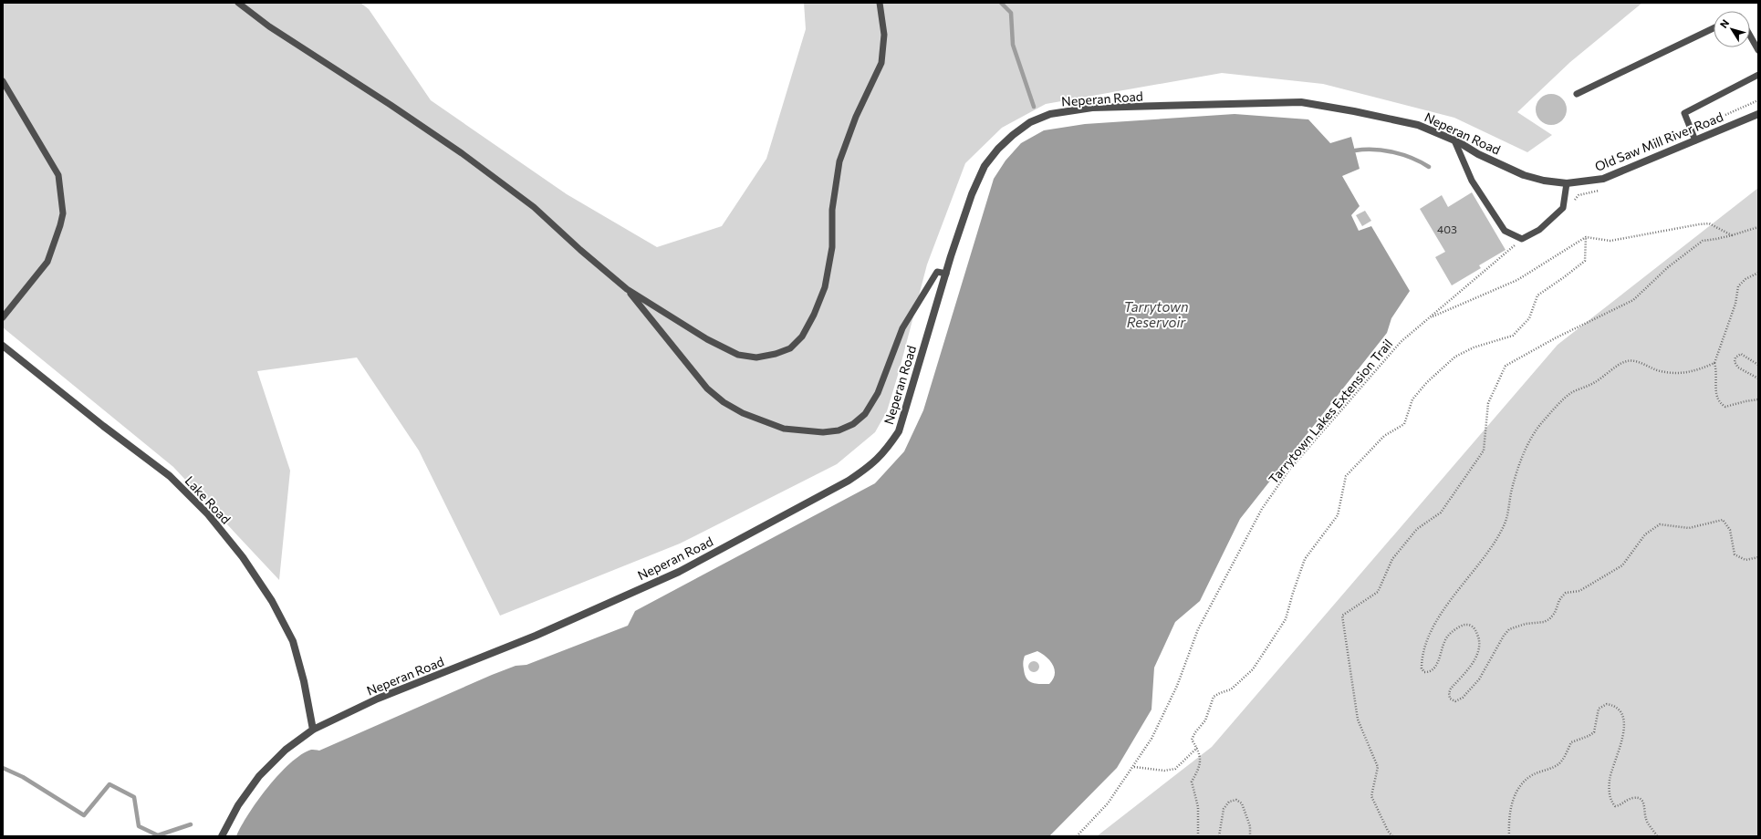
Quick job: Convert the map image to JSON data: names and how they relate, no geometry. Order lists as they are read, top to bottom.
{
  "streets": {
    "street": ["Neperan Road", "Old Saw Mill River Road", "Lake Road"],
    "path": ["Tarrytown Lakes Extension Trail"]
  },
  "crossings": [
    ["Neperan Road", "Old Saw Mill River Road"],
    ["Neperan Road", "Lake Road"]
  ],
  "water": ["Tarrytown Reservoir"],
  "house_numbers": ["403"],
  "north": "top left"
}
